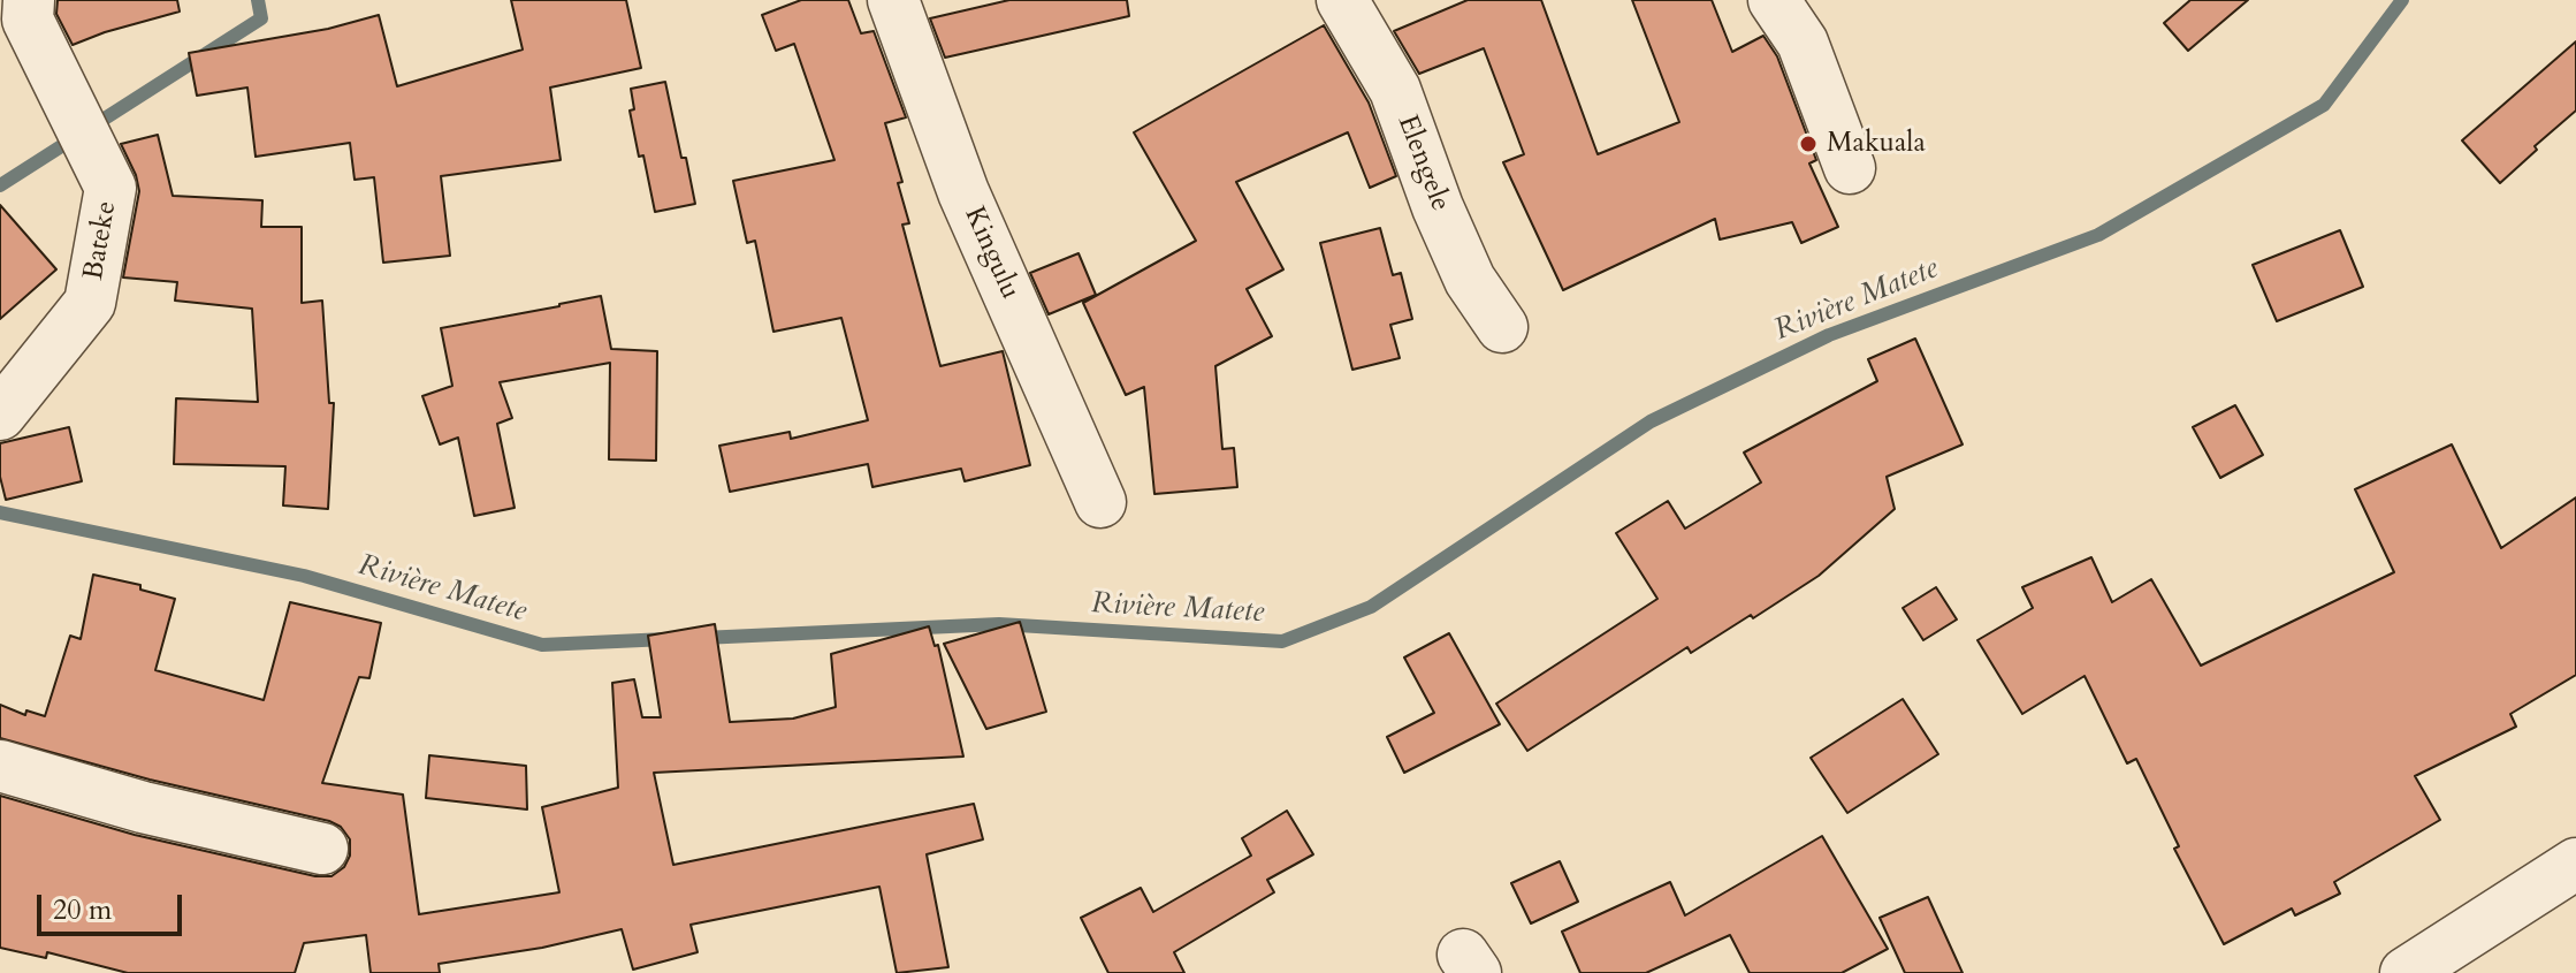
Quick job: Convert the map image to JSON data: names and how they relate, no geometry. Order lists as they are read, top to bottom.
{
  "streets": {
    "street": ["Elengele", "Bateke", "Kingulu"]
  },
  "water": ["Rivière Matete"],
  "places": ["Makuala"],
  "scale_bar": "20 m"
}
